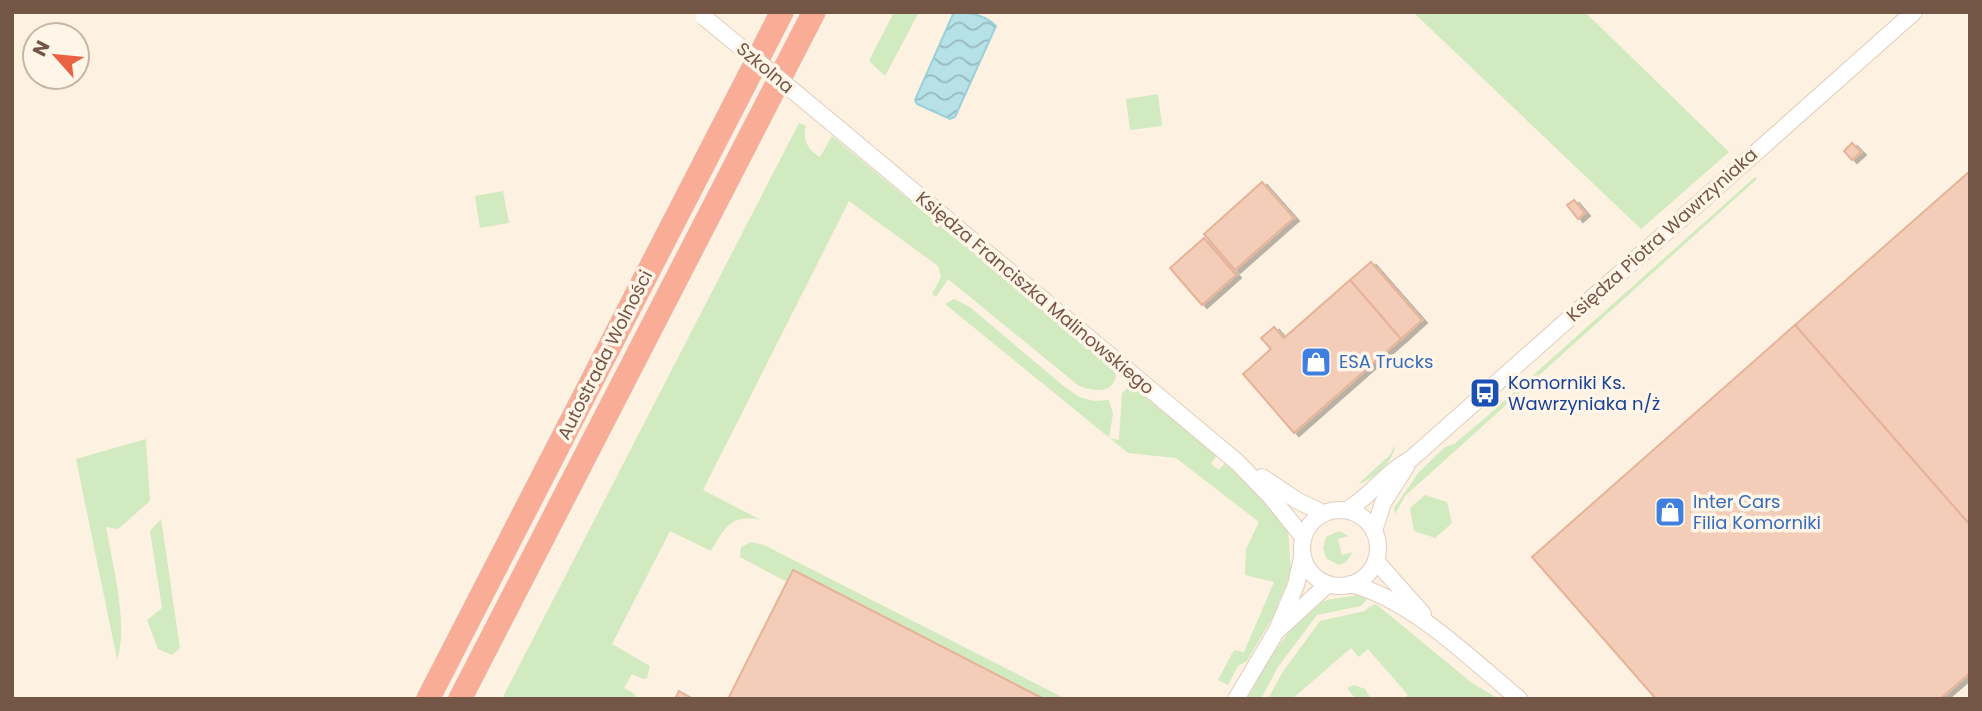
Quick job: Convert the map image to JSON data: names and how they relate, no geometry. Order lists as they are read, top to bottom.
{
  "streets": {
    "highway": ["Autostrada Wolności"],
    "street": ["Szkolna", "Księdza Piotra Wawrzyniaka", "Księdza Franciszka Malinowskiego"]
  },
  "crossings": [
    ["Szkolna", "Księdza Franciszka Malinowskiego"],
    ["Księdza Piotra Wawrzyniaka", "Księdza Franciszka Malinowskiego"]
  ],
  "places": {
    "shop": ["ESA Trucks", "Inter Cars Filia Komorniki"],
    "bus stop": ["Komorniki Ks. Wawrzyniaka n/ż"]
  },
  "north": "top left"
}
